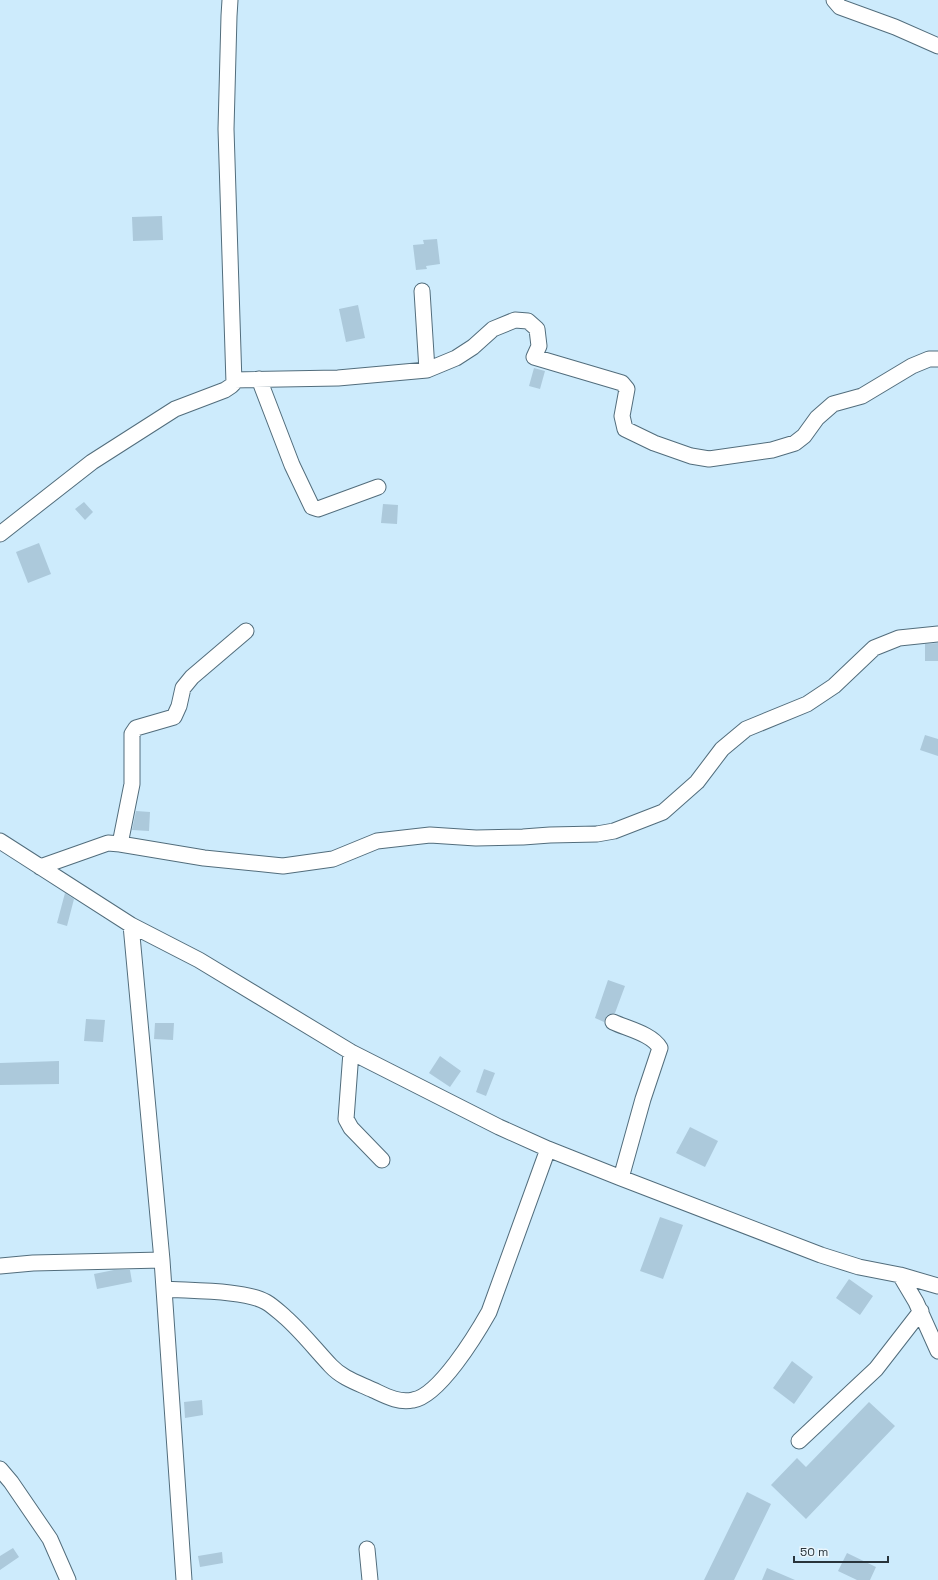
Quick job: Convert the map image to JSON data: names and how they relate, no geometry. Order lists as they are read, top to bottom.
{
  "scale_bar": "50 m"
}
